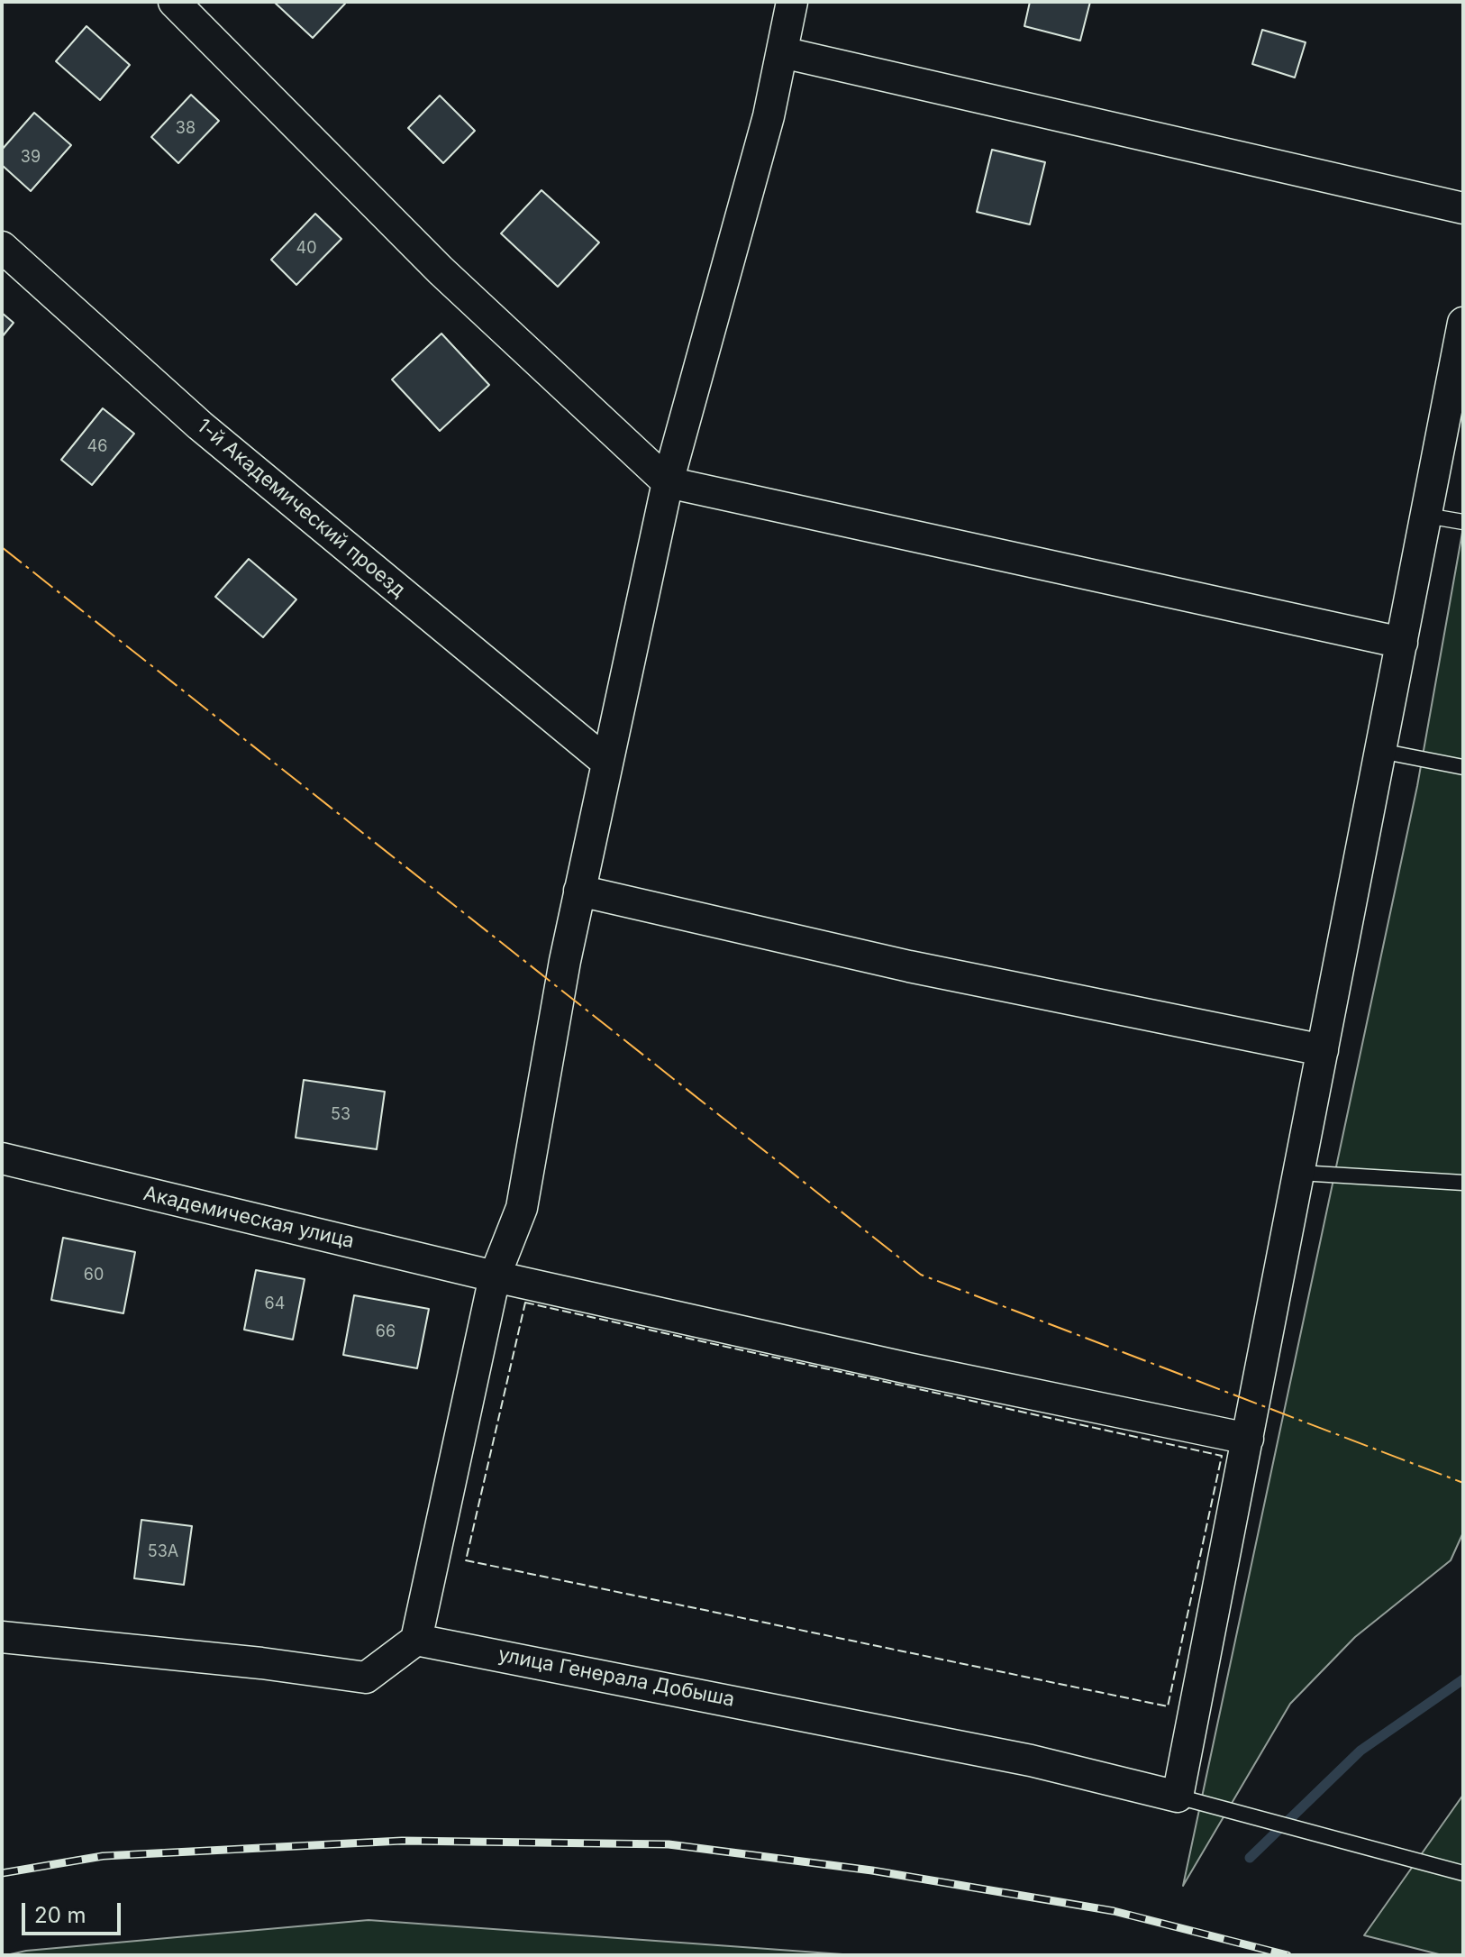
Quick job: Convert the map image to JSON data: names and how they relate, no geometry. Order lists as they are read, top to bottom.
{
  "streets": {
    "street": ["1-й Академический проезд", "Академическая улица", "улица Генерала Добыша"]
  },
  "house_numbers": [
    "38",
    "39",
    "40",
    "46",
    "53",
    "60",
    "64",
    "66",
    "53А"
  ],
  "scale_bar": "20 m"
}
